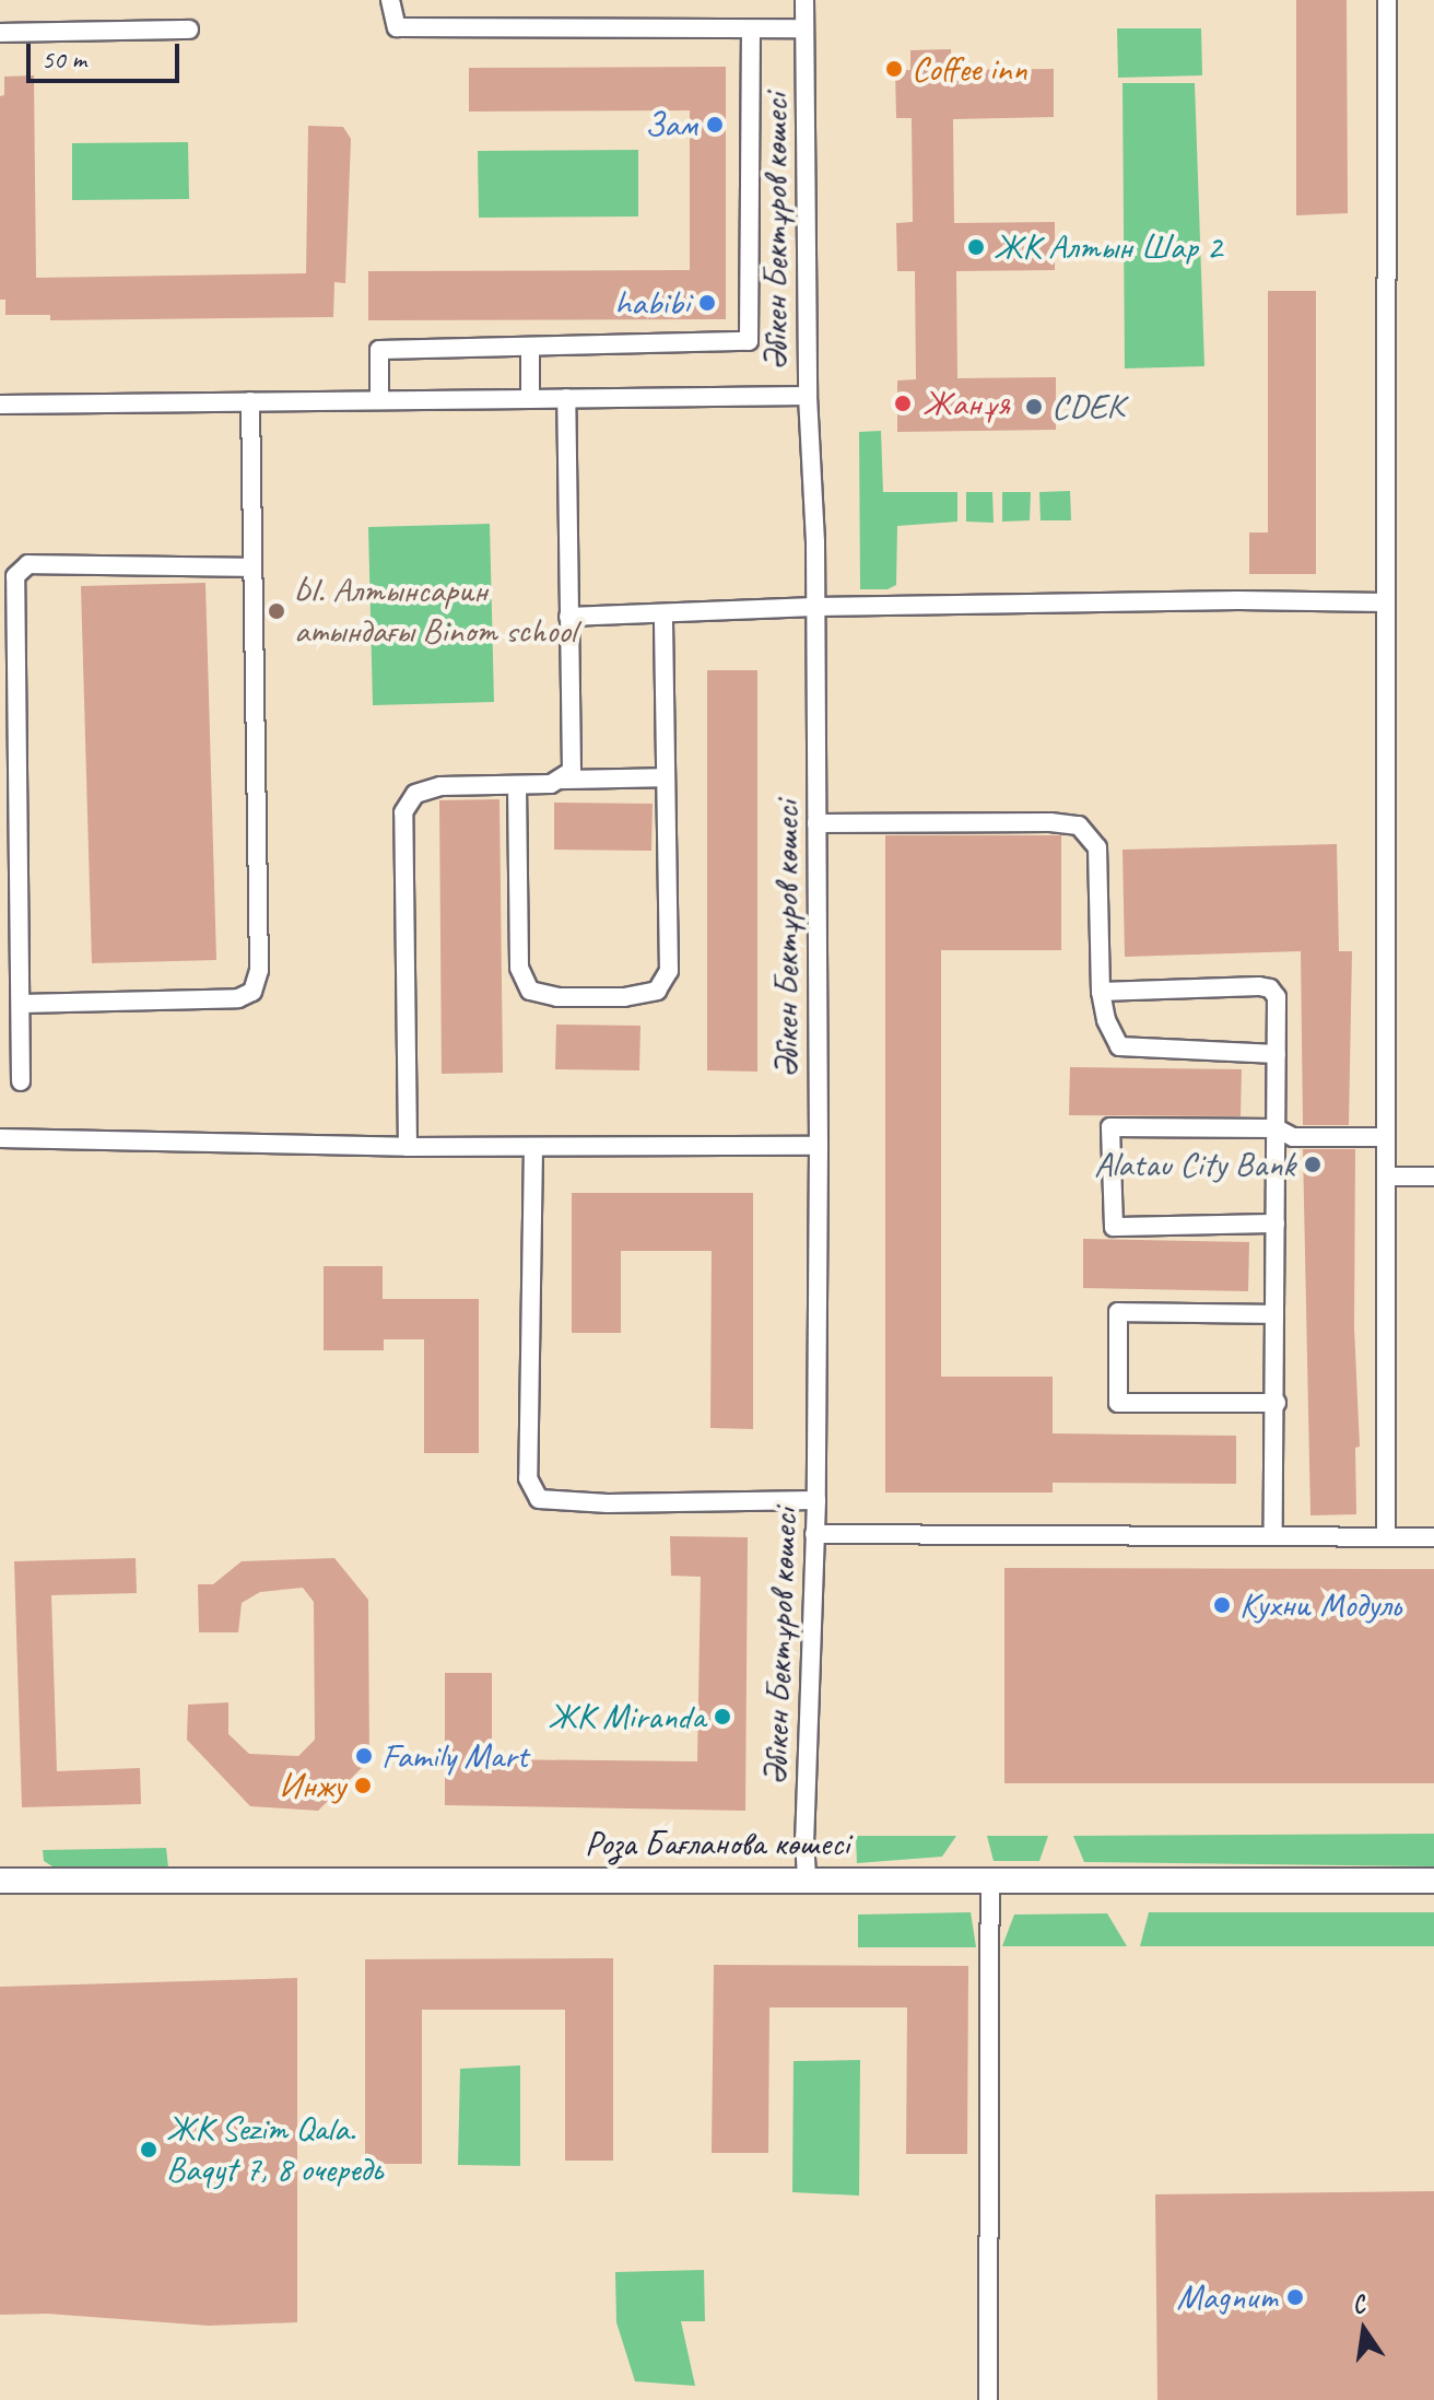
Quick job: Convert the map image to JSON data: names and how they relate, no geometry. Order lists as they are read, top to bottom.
{
  "streets": {
    "street": ["Әбікен Бектұров көшесі", "Роза Бағланова көшесі"]
  },
  "crossings": [
    ["Әбікен Бектұров көшесі", "Роза Бағланова көшесі"]
  ],
  "places": [
    "Coffee inn",
    "Зам",
    "ЖК Алтын Шар 2",
    "habibi",
    "Жанұя",
    "CDEK",
    "Ы. Алтынсарин атындағы Binom school",
    "Alatau City Bank",
    "Кухни Модуль",
    "ЖК Miranda",
    "Family Mart",
    "Инжу",
    "ЖК Sezim Qala. Baqyt 7, 8 очередь",
    "Magnum"
  ],
  "scale_bar": "50 m",
  "north": "top"
}
